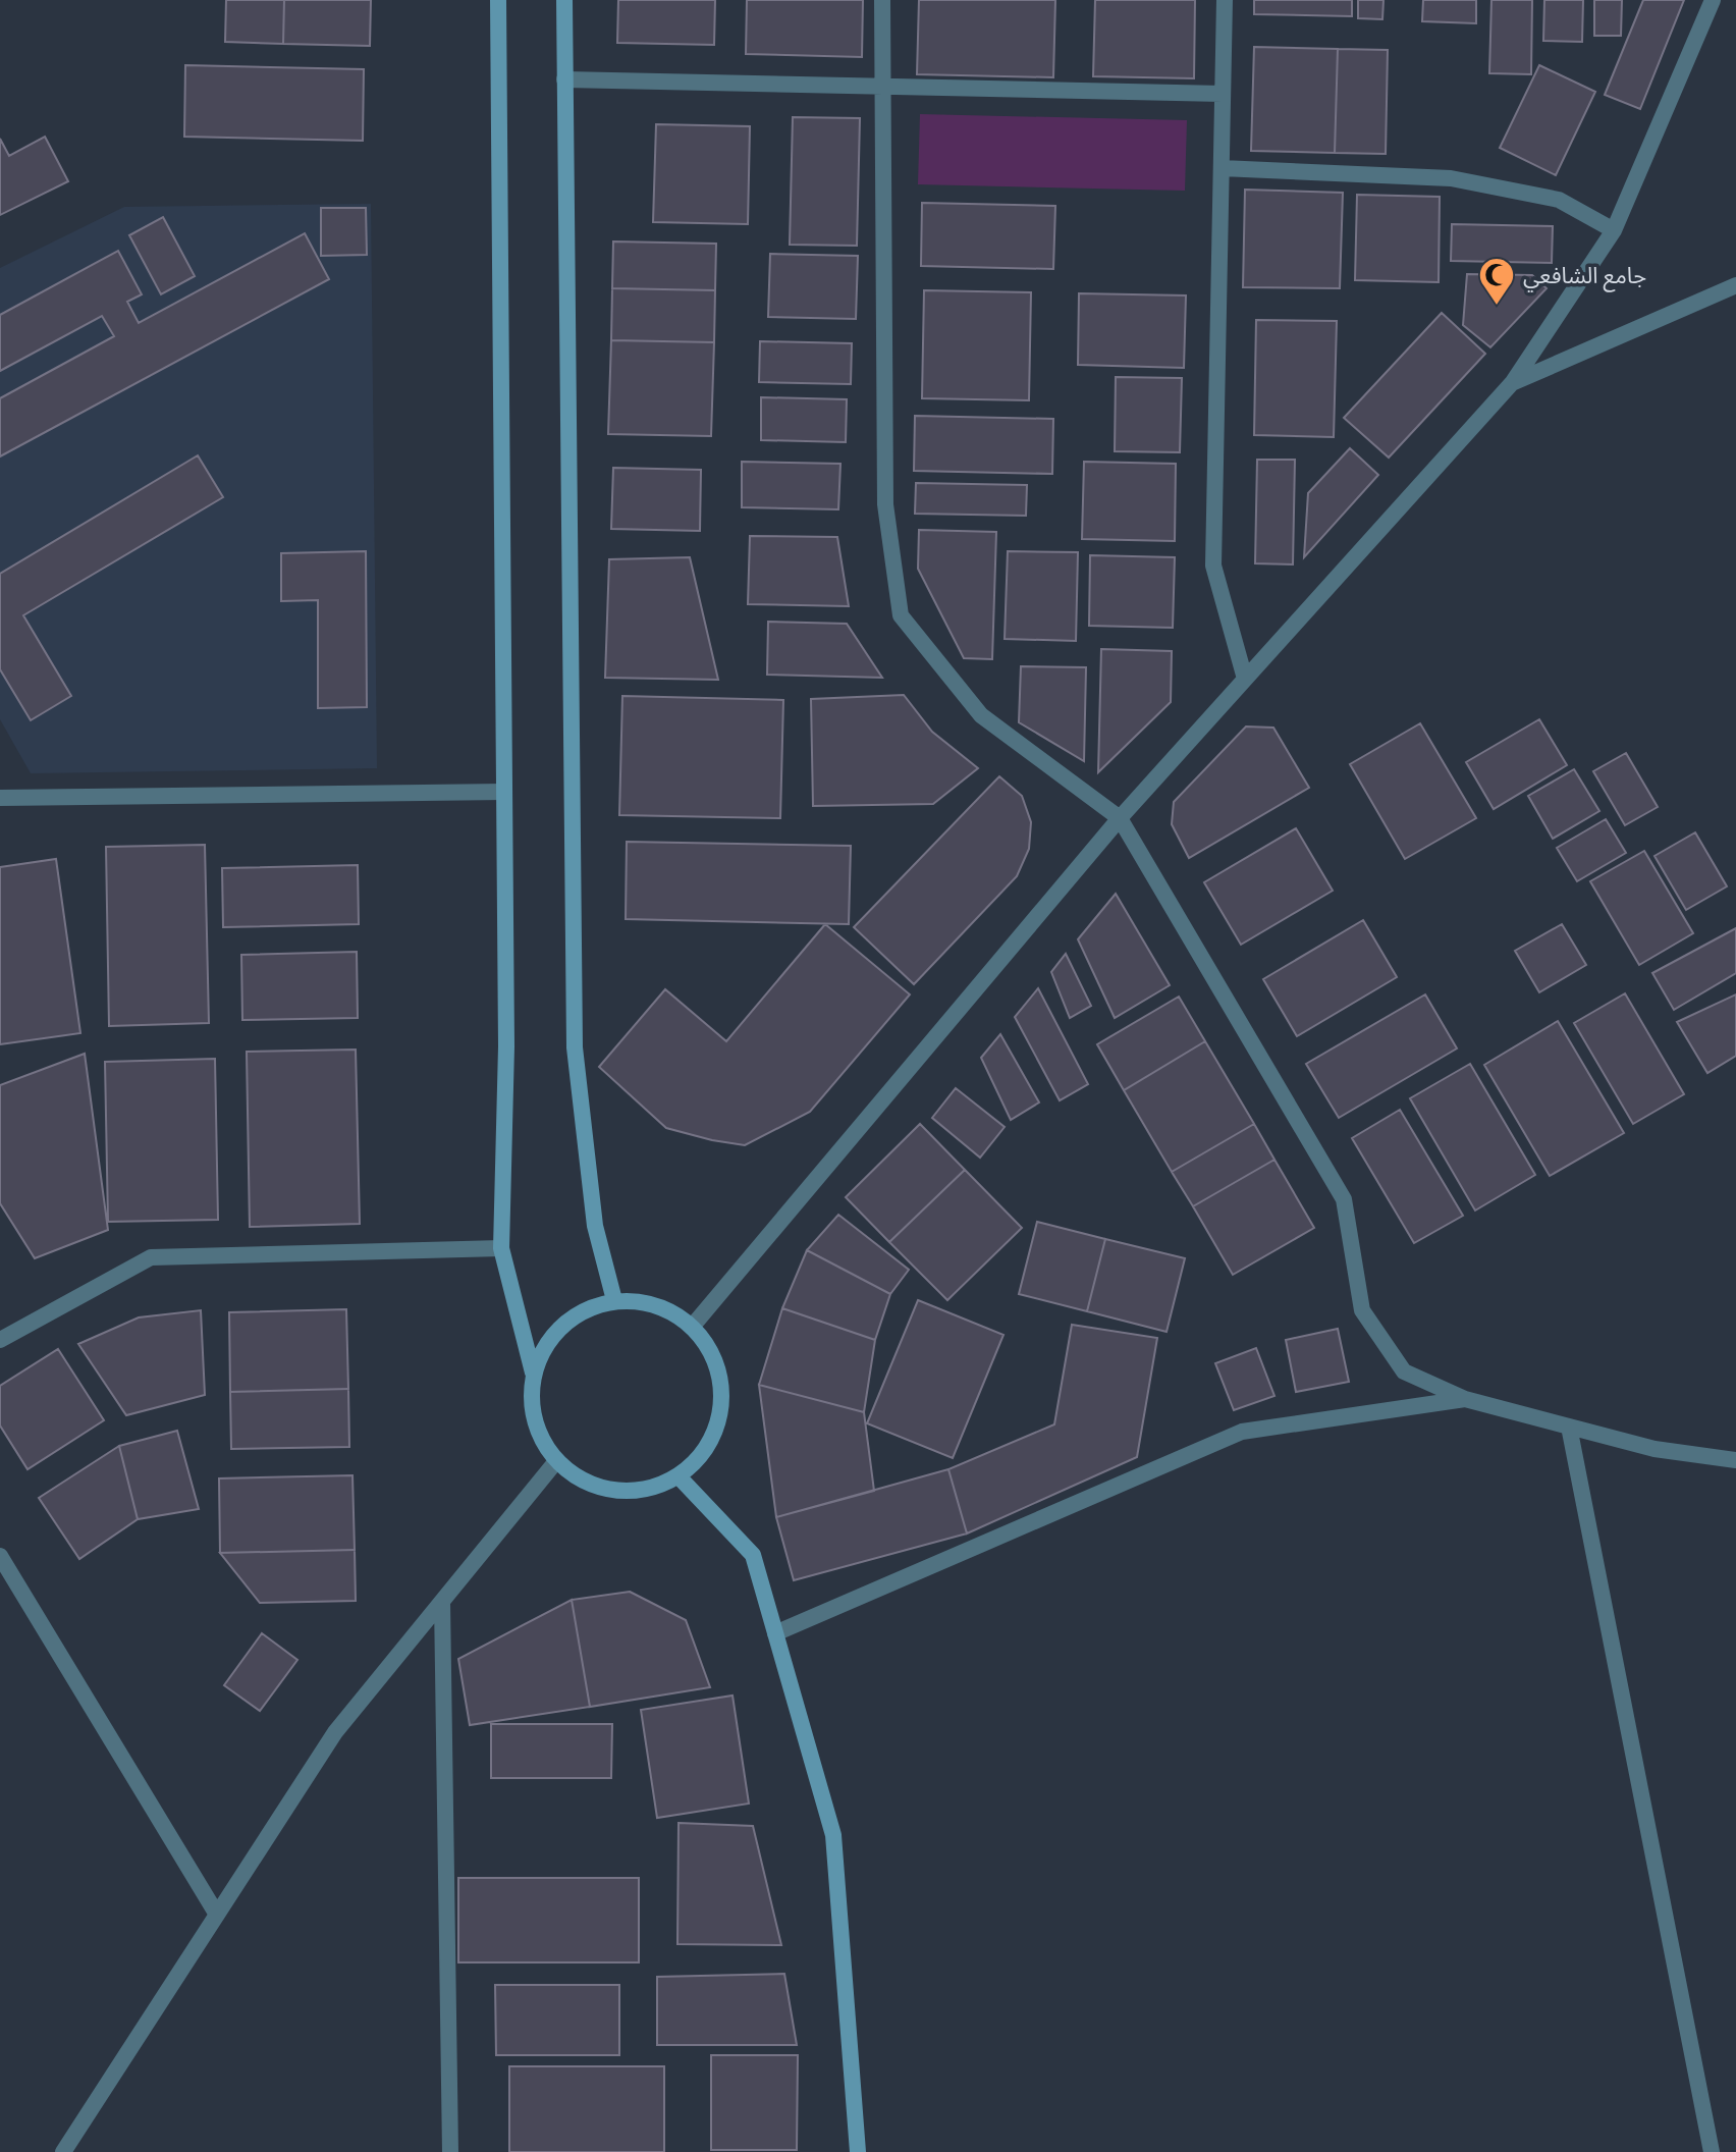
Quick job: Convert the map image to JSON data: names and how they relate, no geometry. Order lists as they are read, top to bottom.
{
  "places": {
    "mosque": ["جامع الشافعي"]
  }
}
